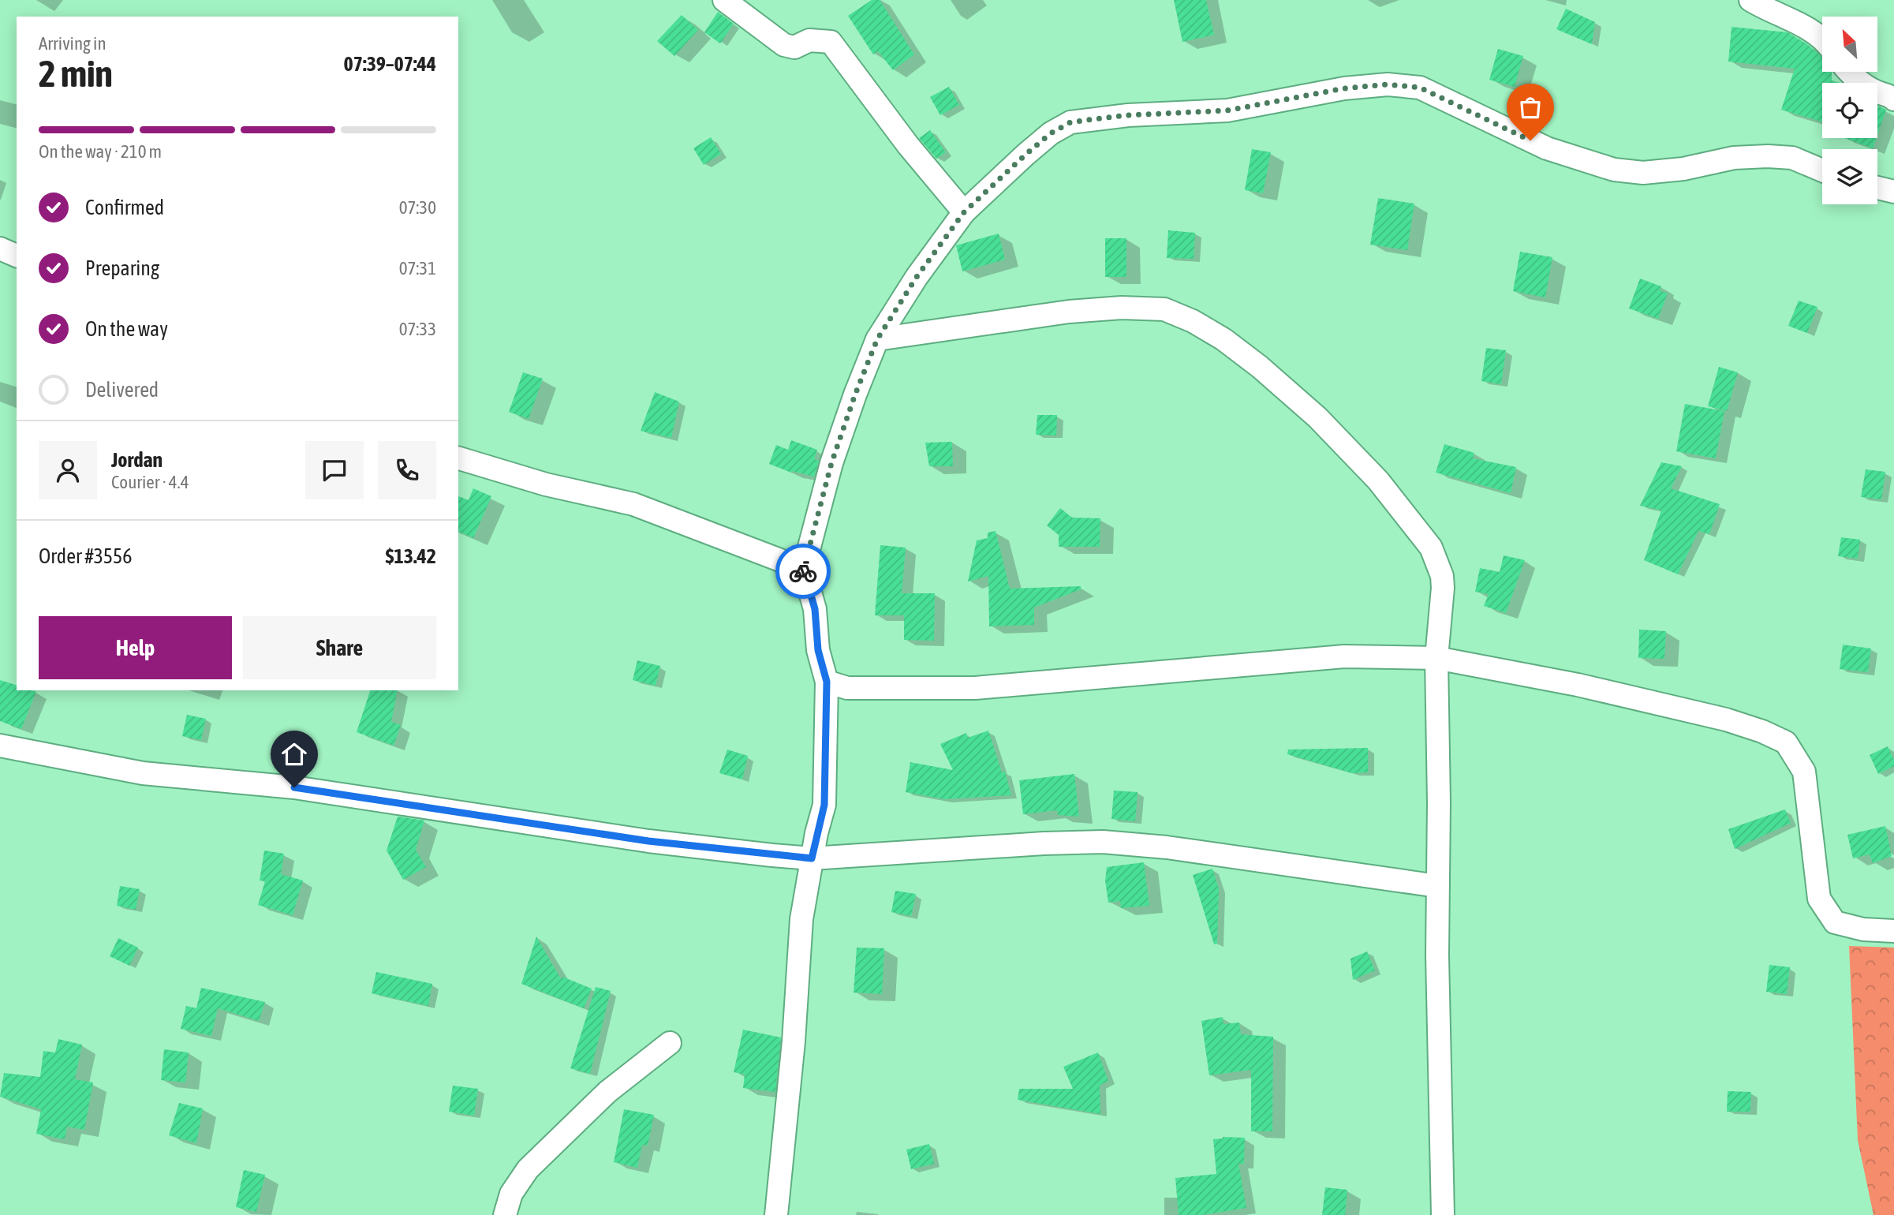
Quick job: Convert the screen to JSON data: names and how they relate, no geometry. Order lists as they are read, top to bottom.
{
  "north": "top left",
  "page": {
    "heading": ["2 min", "Arriving in", "07:39–07:44"],
    "panel": [
      "Jordan",
      "Courier · 4.4",
      "Order #3556",
      "$13.42"
    ],
    "bar": "On the way · 210 m",
    "list": [
      ["Confirmed", "07:30"],
      ["Preparing", "07:31"],
      ["On the way", "07:33"],
      "Delivered"
    ],
    "buttons": ["Help", "Share"]
  }
}
